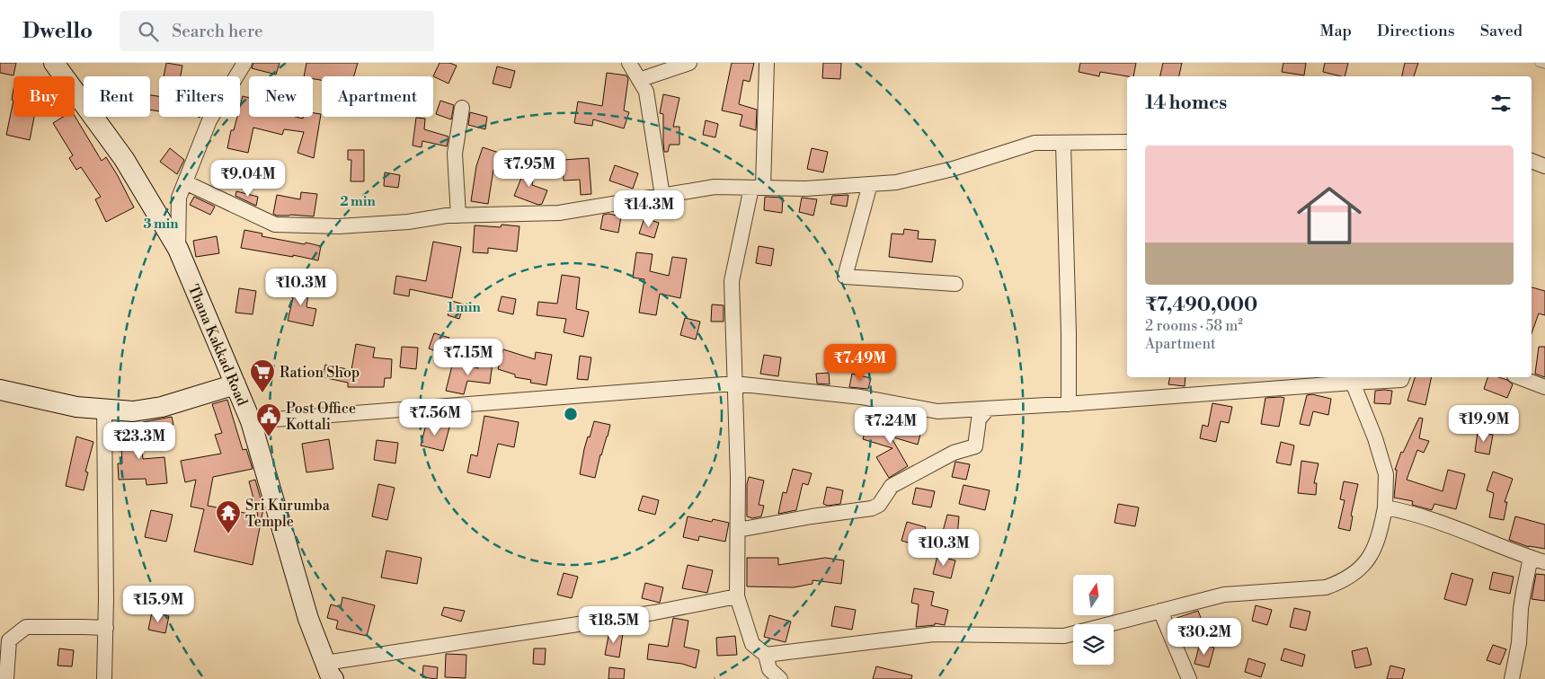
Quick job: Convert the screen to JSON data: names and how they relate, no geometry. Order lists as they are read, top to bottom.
{
  "streets": {
    "main road": ["Thana Kakkad Road"]
  },
  "places": {
    "supermarket": ["Ration Shop"],
    "public building": ["Post Office Kottali"],
    "temple": ["Sri Kurumba Temple"]
  },
  "north": "top",
  "page": {
    "header": "Dwello",
    "search": "Search here",
    "nav": ["Map", "Directions", "Saved"],
    "chip": [
      "Buy",
      "Rent",
      "Filters",
      "New",
      "Apartment"
    ],
    "heading": "14 homes",
    "list": [
      {
        "name": "₹7,490,000",
        "note": "2 rooms · 58 m² · Apartment"
      }
    ],
    "price": [
      "₹7.95M",
      "₹9.04M",
      "₹14.3M",
      "₹10.3M",
      "₹7.15M",
      "₹7.49M",
      "₹7.56M",
      "₹19.9M",
      "₹7.24M",
      "₹23.3M",
      "₹10.3M",
      "₹15.9M",
      "₹18.5M",
      "₹30.2M"
    ]
  },
  "rings": ["2 min", "3 min", "1 min"]
}
